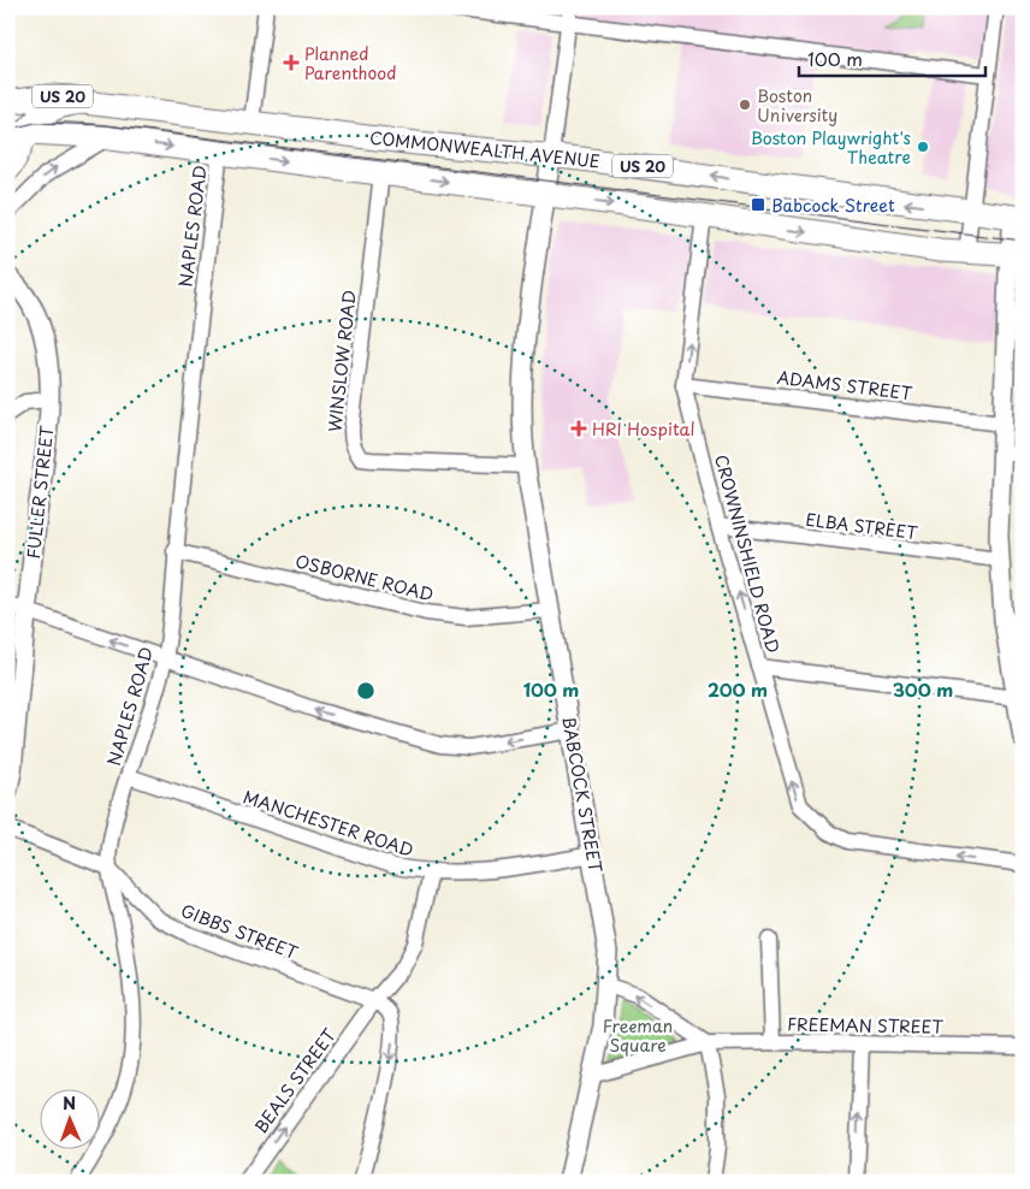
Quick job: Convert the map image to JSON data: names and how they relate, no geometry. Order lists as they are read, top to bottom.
{
  "streets": {
    "main road": ["US 20", "COMMONWEALTH AVENUE"],
    "street": [
      "NAPLES ROAD",
      "WINSLOW ROAD",
      "ADAMS STREET",
      "FULLER STREET",
      "ELBA STREET",
      "CROWNINSHIELD ROAD",
      "OSBORNE ROAD",
      "BABCOCK STREET",
      "MANCHESTER ROAD",
      "GIBBS STREET",
      "FREEMAN STREET",
      "BEALS STREET"
    ]
  },
  "crossings": [
    ["US 20", "COMMONWEALTH AVENUE"],
    ["COMMONWEALTH AVENUE", "NAPLES ROAD"],
    ["COMMONWEALTH AVENUE", "WINSLOW ROAD"],
    ["COMMONWEALTH AVENUE", "CROWNINSHIELD ROAD"],
    ["COMMONWEALTH AVENUE", "BABCOCK STREET"],
    ["NAPLES ROAD", "OSBORNE ROAD"],
    ["NAPLES ROAD", "MANCHESTER ROAD"],
    ["NAPLES ROAD", "GIBBS STREET"],
    ["WINSLOW ROAD", "BABCOCK STREET"],
    ["ADAMS STREET", "CROWNINSHIELD ROAD"],
    ["ELBA STREET", "CROWNINSHIELD ROAD"],
    ["OSBORNE ROAD", "BABCOCK STREET"],
    ["BABCOCK STREET", "MANCHESTER ROAD"],
    ["BABCOCK STREET", "FREEMAN STREET"],
    ["MANCHESTER ROAD", "BEALS STREET"],
    ["GIBBS STREET", "BEALS STREET"]
  ],
  "one_way": ["CROWNINSHIELD ROAD", "BEALS STREET"],
  "parks": ["Freeman Square"],
  "places": {
    "health": ["Planned Parenthood", "HRI Hospital"],
    "other": ["Boston University", "Boston Playwright's Theatre"],
    "transit": ["Babcock Street"]
  },
  "scale_bar": "100 m",
  "north": "top",
  "rings": ["100 m", "200 m", "300 m"]
}
